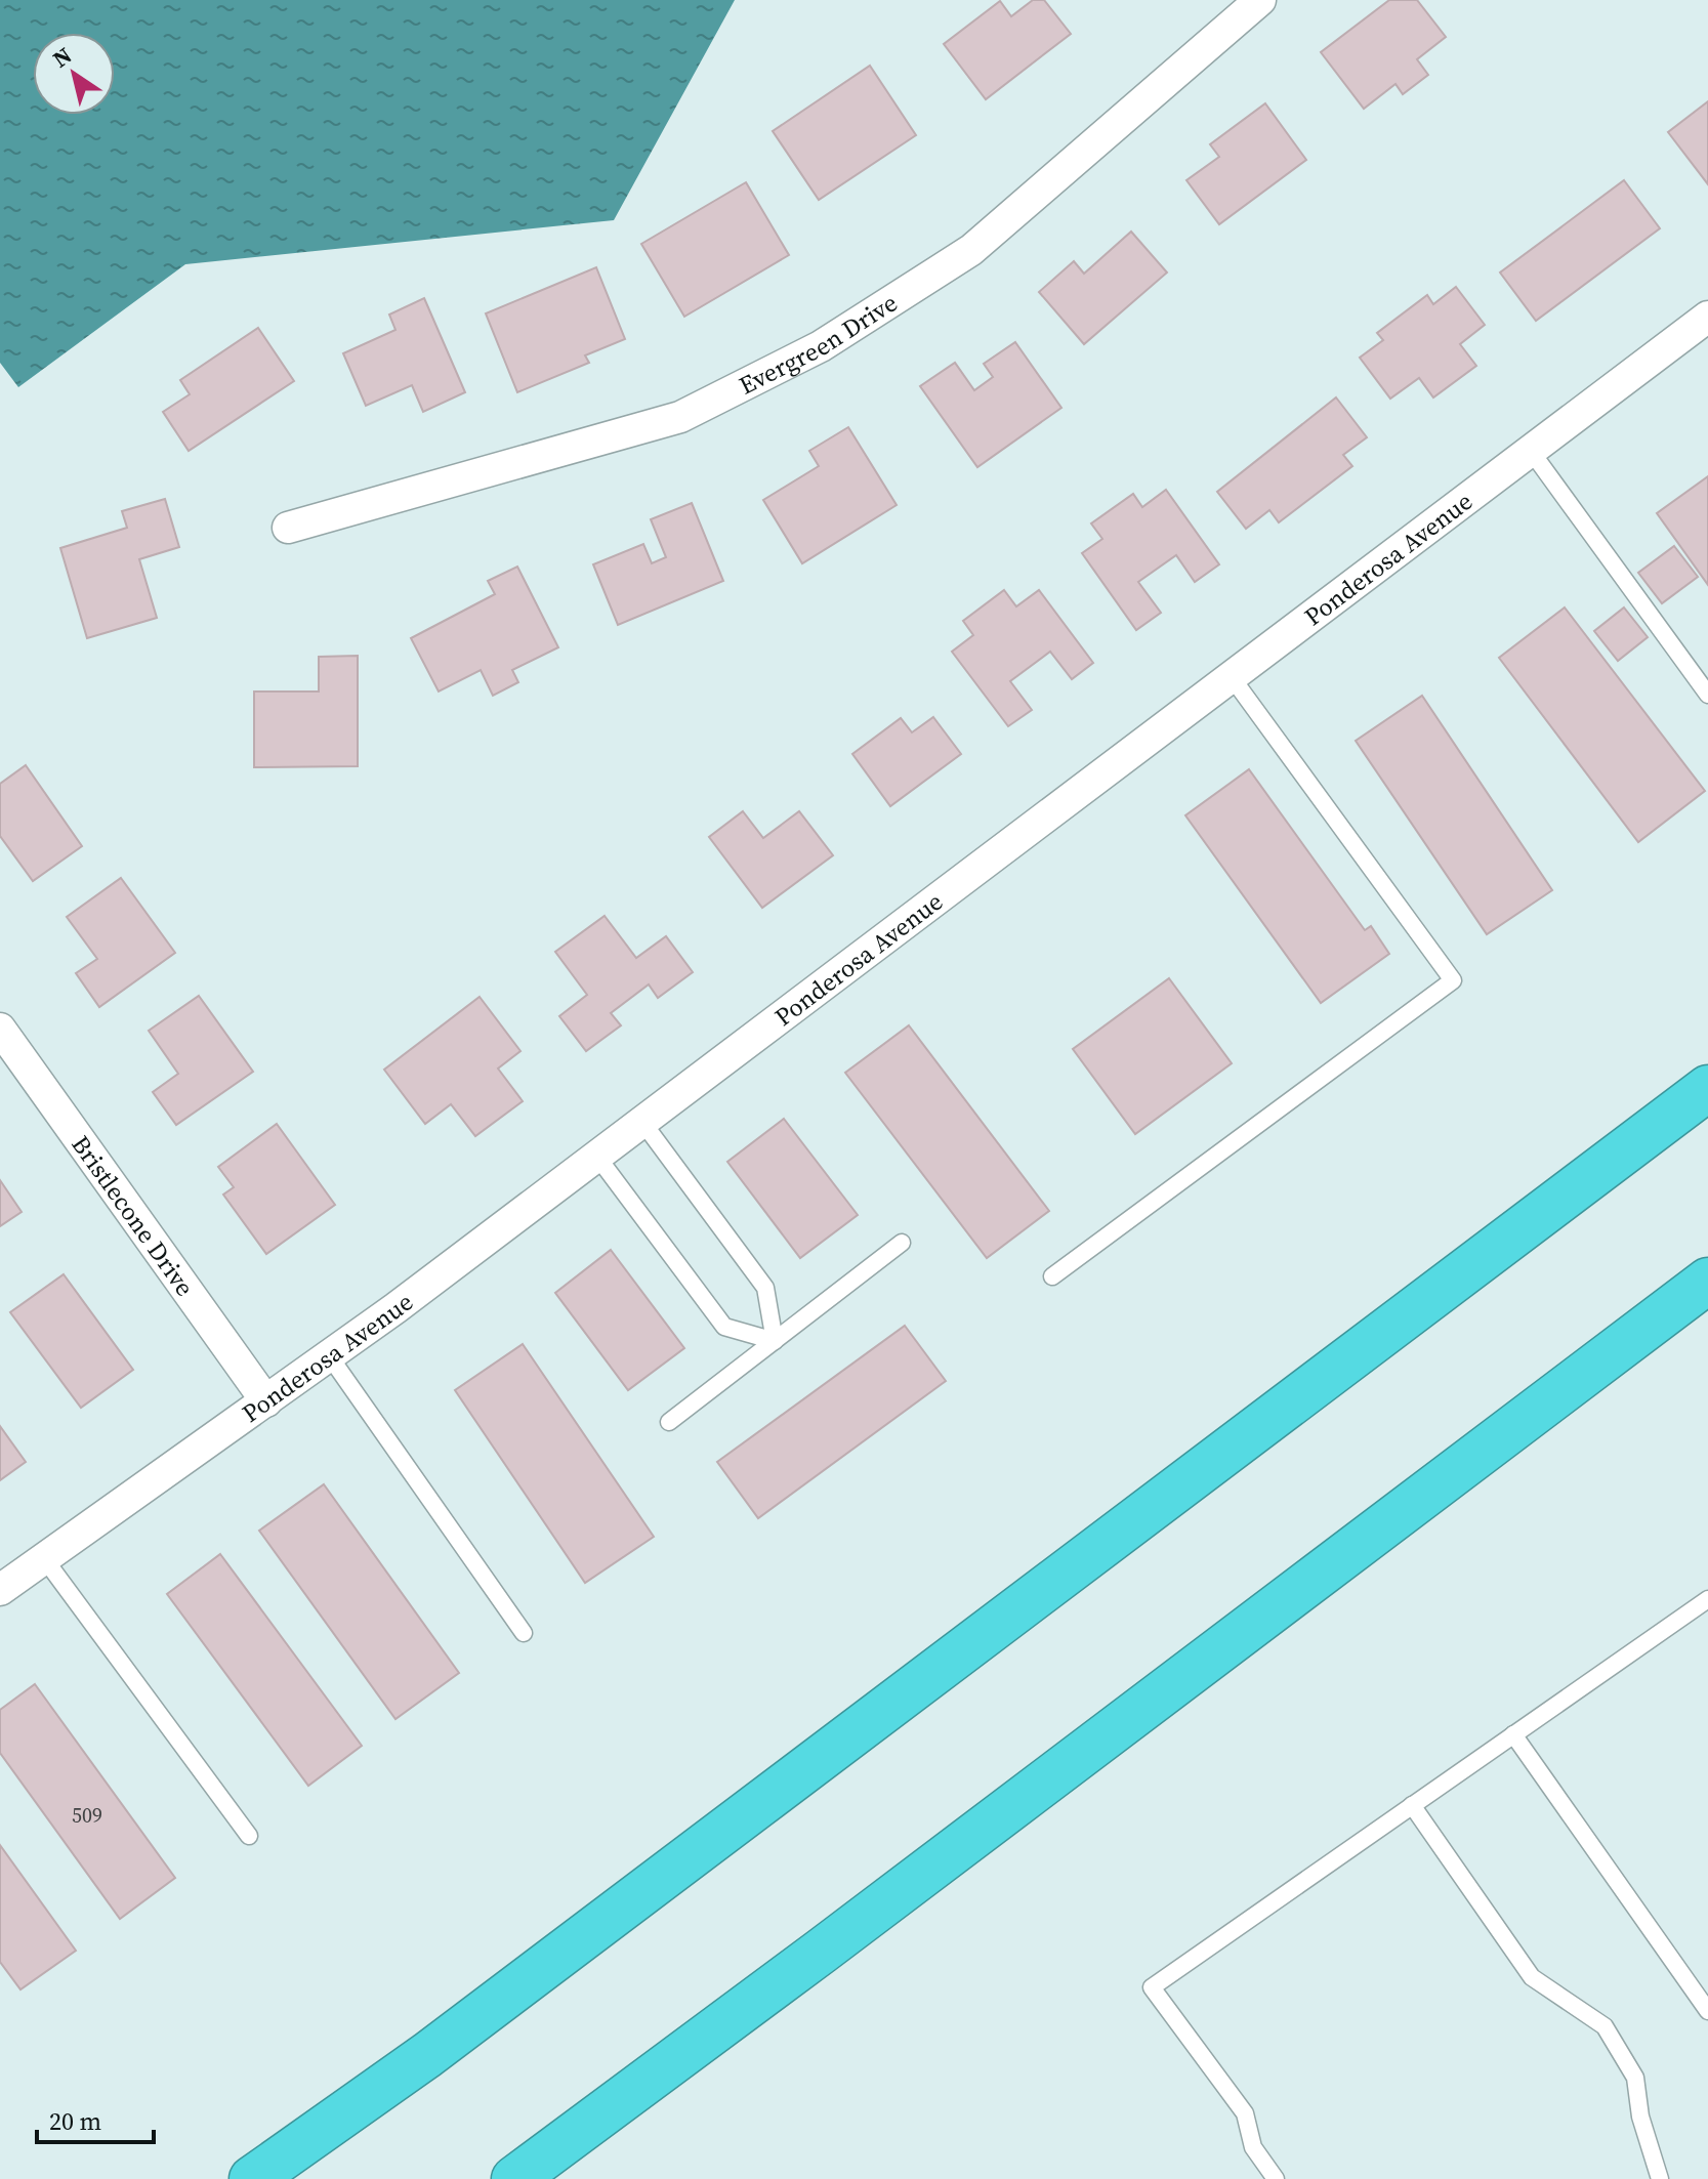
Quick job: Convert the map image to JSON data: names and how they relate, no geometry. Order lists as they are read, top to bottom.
{
  "streets": {
    "street": ["Evergreen Drive", "Ponderosa Avenue", "Bristlecone Drive"]
  },
  "crossings": [
    ["Ponderosa Avenue", "Bristlecone Drive"]
  ],
  "house_numbers": ["509"],
  "scale_bar": "20 m",
  "north": "top left"
}
